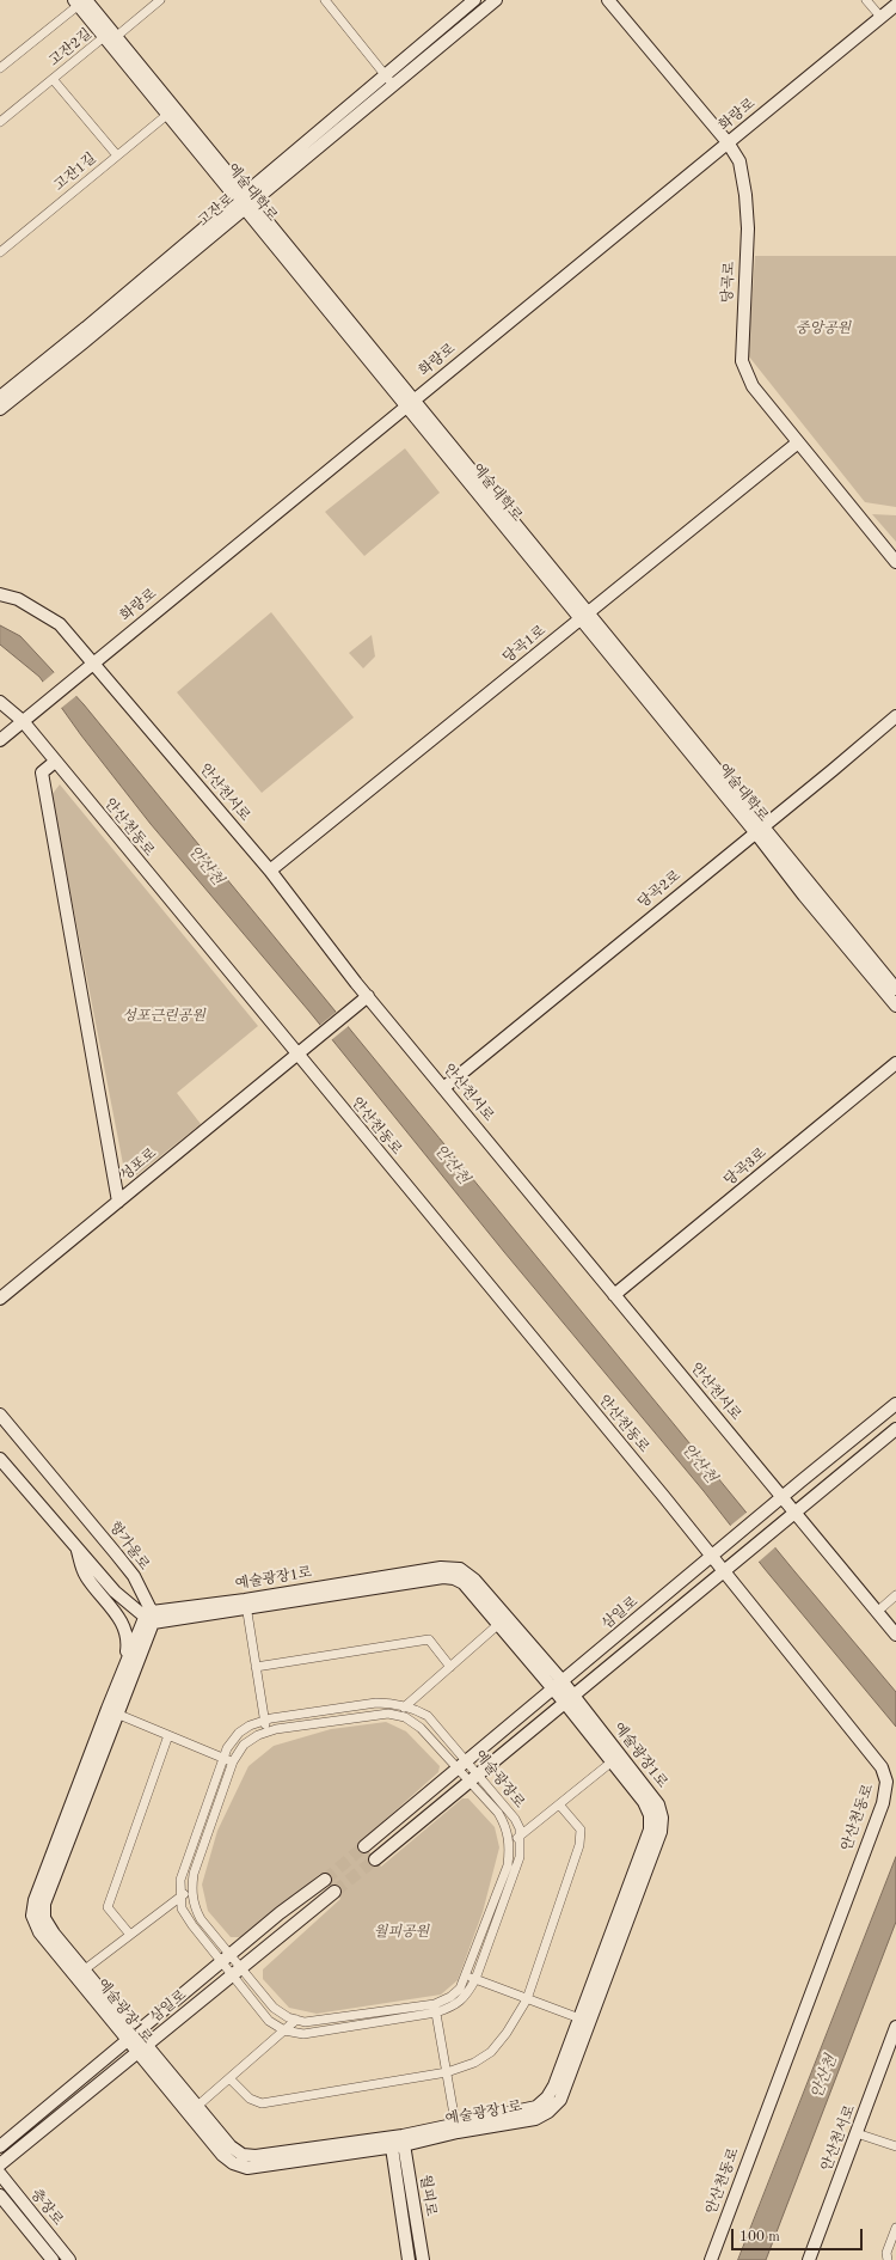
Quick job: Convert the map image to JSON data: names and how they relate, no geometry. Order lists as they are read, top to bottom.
{
  "streets": {
    "street": [
      "고잔2길",
      "화랑로",
      "고잔1길",
      "예술대학로",
      "고잔로",
      "당곡로",
      "당곡1로",
      "안산천서로",
      "안산천동로",
      "당곡2로",
      "성포로",
      "당곡3로",
      "항가울로",
      "예술광장1로",
      "삼일로",
      "예술광장로",
      "월피로",
      "충장로"
    ]
  },
  "crossings": [
    ["고잔2길", "예술대학로"],
    ["화랑로", "예술대학로"],
    ["화랑로", "당곡로"],
    ["화랑로", "안산천서로"],
    ["화랑로", "안산천동로"],
    ["고잔1길", "예술대학로"],
    ["예술대학로", "고잔로"],
    ["예술대학로", "당곡1로"],
    ["예술대학로", "당곡2로"],
    ["당곡로", "당곡1로"],
    ["당곡1로", "안산천서로"],
    ["안산천서로", "당곡2로"],
    ["안산천서로", "성포로"],
    ["안산천서로", "당곡3로"],
    ["안산천서로", "삼일로"],
    ["안산천동로", "성포로"],
    ["안산천동로", "삼일로"],
    ["항가울로", "예술광장1로"],
    ["예술광장1로", "삼일로"],
    ["예술광장1로", "월피로"],
    ["삼일로", "예술광장로"]
  ],
  "water": ["안산천"],
  "parks": ["중앙공원", "성포근린공원", "월피공원"],
  "scale_bar": "100 m"
}
